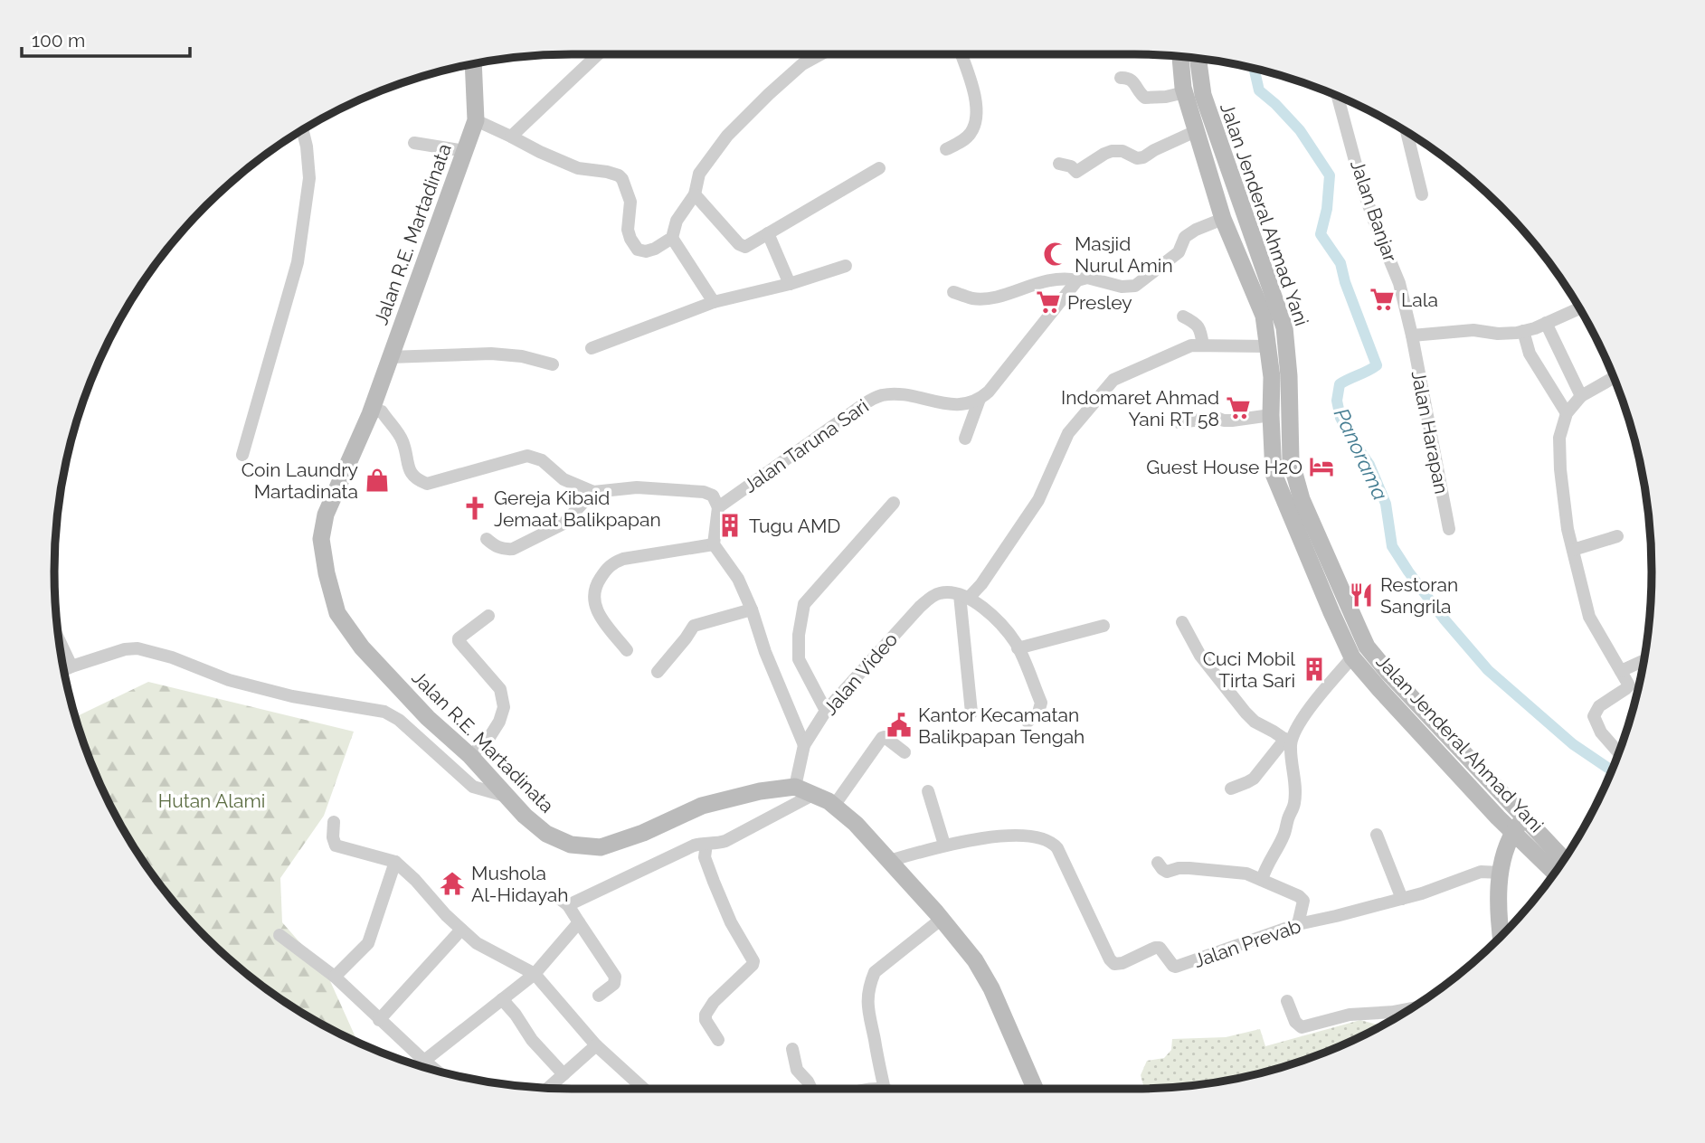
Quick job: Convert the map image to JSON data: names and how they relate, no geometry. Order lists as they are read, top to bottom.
{
  "streets": {
    "main road": ["Jalan Jenderal Ahmad Yani", "Jalan R.E. Martadinata"],
    "street": [
      "Jalan Banjar",
      "Jalan Harapan",
      "Jalan Taruna Sari",
      "Jalan Video",
      "Jalan Prevab"
    ]
  },
  "crossings": [
    ["Jalan Banjar", "Jalan Harapan"],
    ["Jalan R.E. Martadinata", "Jalan Video"],
    ["Jalan R.E. Martadinata", "Jalan Prevab"]
  ],
  "water": ["Panorama"],
  "parks": ["Hutan Alami"],
  "places": {
    "mosque": ["Masjid Nurul Amin"],
    "supermarket": ["Lala", "Presley", "Indomaret Ahmad Yani RT 58"],
    "hotel": ["Guest House H2O"],
    "shop": ["Coin Laundry Martadinata"],
    "church": ["Gereja Kibaid Jemaat Balikpapan"],
    "building": ["Tugu AMD", "Cuci Mobil Tirta Sari"],
    "restaurant": ["Restoran Sangrila"],
    "public building": ["Kantor Kecamatan Balikpapan Tengah"],
    "temple": ["Mushola Al-Hidayah"]
  },
  "scale_bar": "100 m"
}
